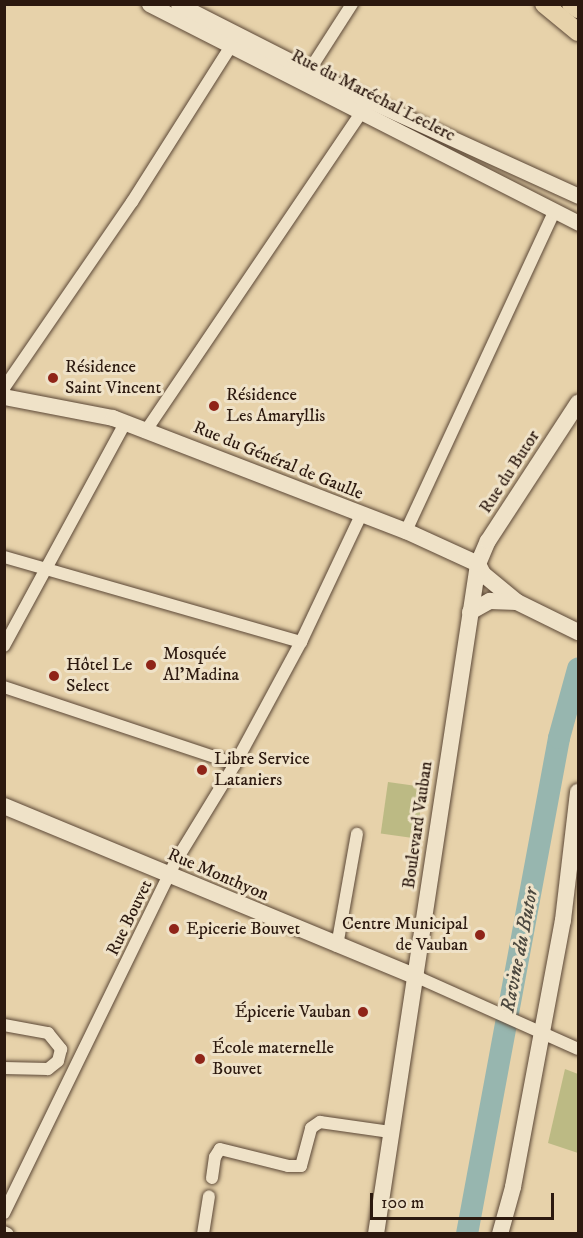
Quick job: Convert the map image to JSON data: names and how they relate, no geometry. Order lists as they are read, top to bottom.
{
  "streets": {
    "main road": [
      "Rue du Général de Gaulle",
      "Rue du Butor",
      "Boulevard Vauban",
      "Rue Monthyon"
    ],
    "street": ["Rue du Maréchal Leclerc", "Rue Bouvet"]
  },
  "crossings": [
    ["Rue du Général de Gaulle", "Rue du Butor"],
    ["Rue du Général de Gaulle", "Boulevard Vauban"],
    ["Rue du Général de Gaulle", "Rue Bouvet"],
    ["Rue du Butor", "Boulevard Vauban"],
    ["Boulevard Vauban", "Rue Monthyon"],
    ["Rue Monthyon", "Rue Bouvet"]
  ],
  "water": ["Ravine du Butor"],
  "places": [
    "Résidence Saint Vincent",
    "Résidence Les Amaryllis",
    "Mosquée Al'Madina",
    "Hôtel Le Select",
    "Libre Service Lataniers",
    "Epicerie Bouvet",
    "Centre Municipal de Vauban",
    "Épicerie Vauban",
    "École maternelle Bouvet"
  ],
  "scale_bar": "100 m"
}
